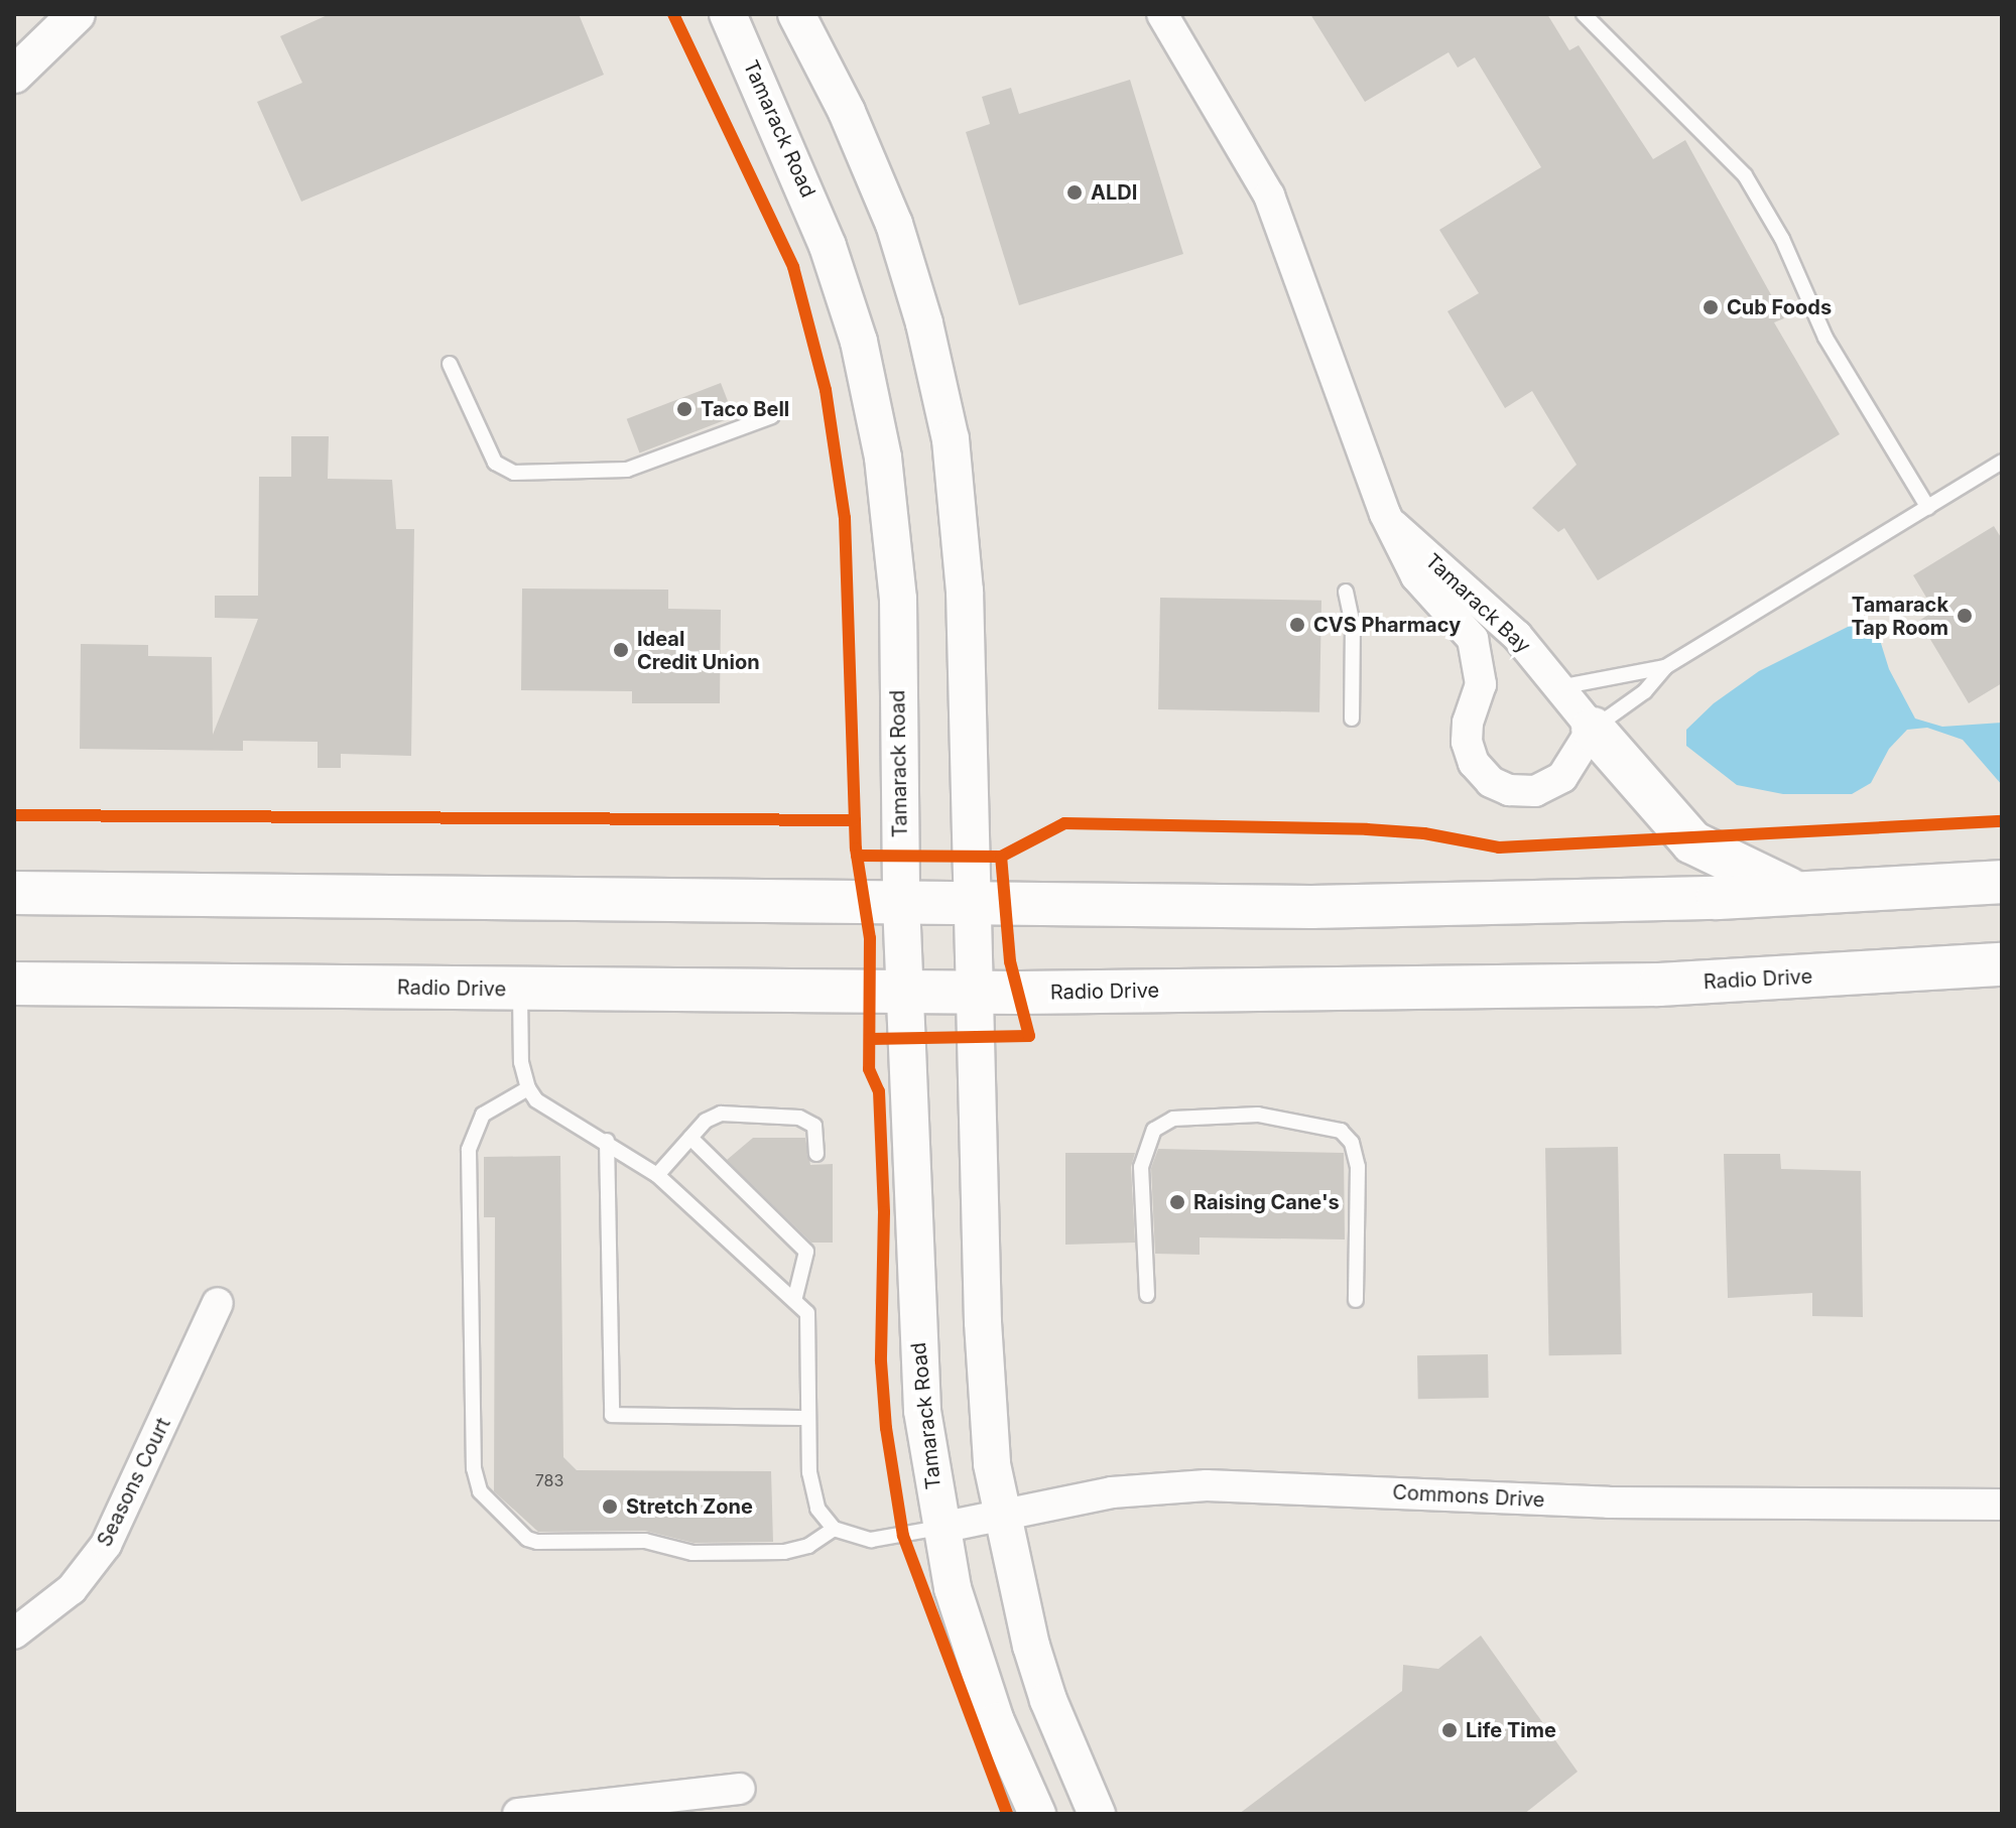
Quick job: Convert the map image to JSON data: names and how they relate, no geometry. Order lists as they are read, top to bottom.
{
  "streets": {
    "main road": ["Radio Drive"],
    "street": [
      "Tamarack Road",
      "Tamarack Bay",
      "Seasons Court",
      "Commons Drive"
    ]
  },
  "crossings": [
    ["Tamarack Road", "Radio Drive"],
    ["Tamarack Road", "Commons Drive"]
  ],
  "places": [
    "ALDI",
    "Cub Foods",
    "Taco Bell",
    "Tamarack Tap Room",
    "CVS Pharmacy",
    "Ideal Credit Union",
    "Raising Cane's",
    "Stretch Zone",
    "Life Time"
  ],
  "house_numbers": ["783"]
}
